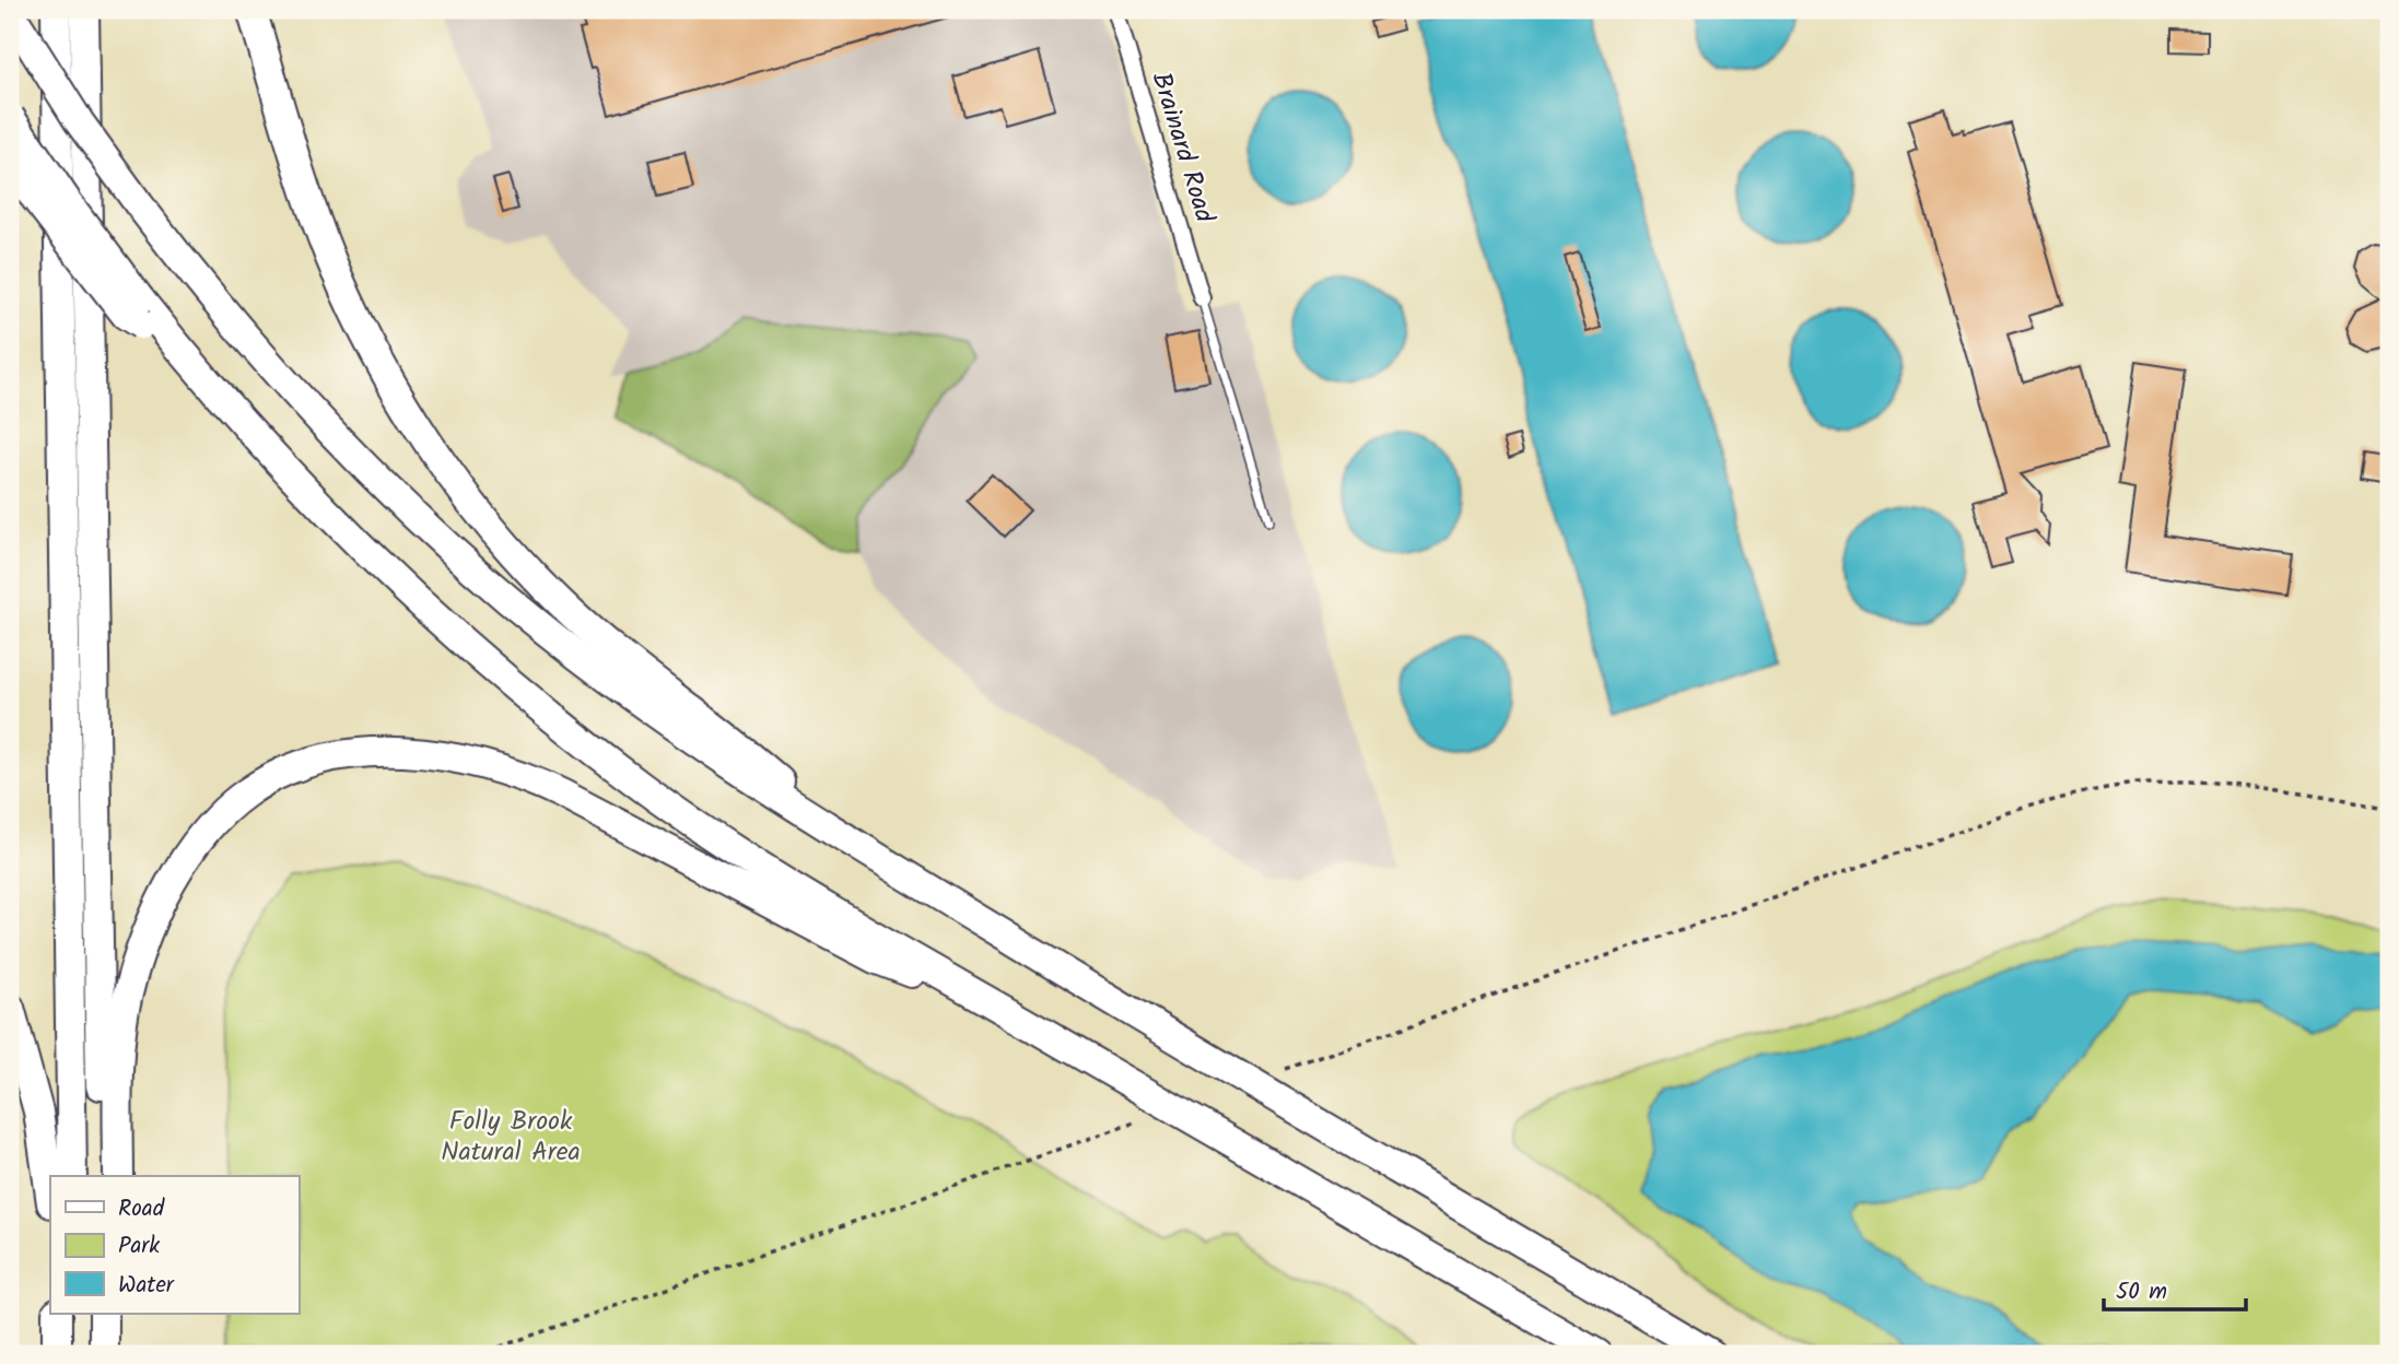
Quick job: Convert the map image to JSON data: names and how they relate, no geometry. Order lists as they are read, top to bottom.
{
  "streets": {
    "street": ["Brainard Road"]
  },
  "parks": ["Folly Brook Natural Area"],
  "legend": ["Road", "Park", "Water"],
  "scale_bar": "50 m"
}
